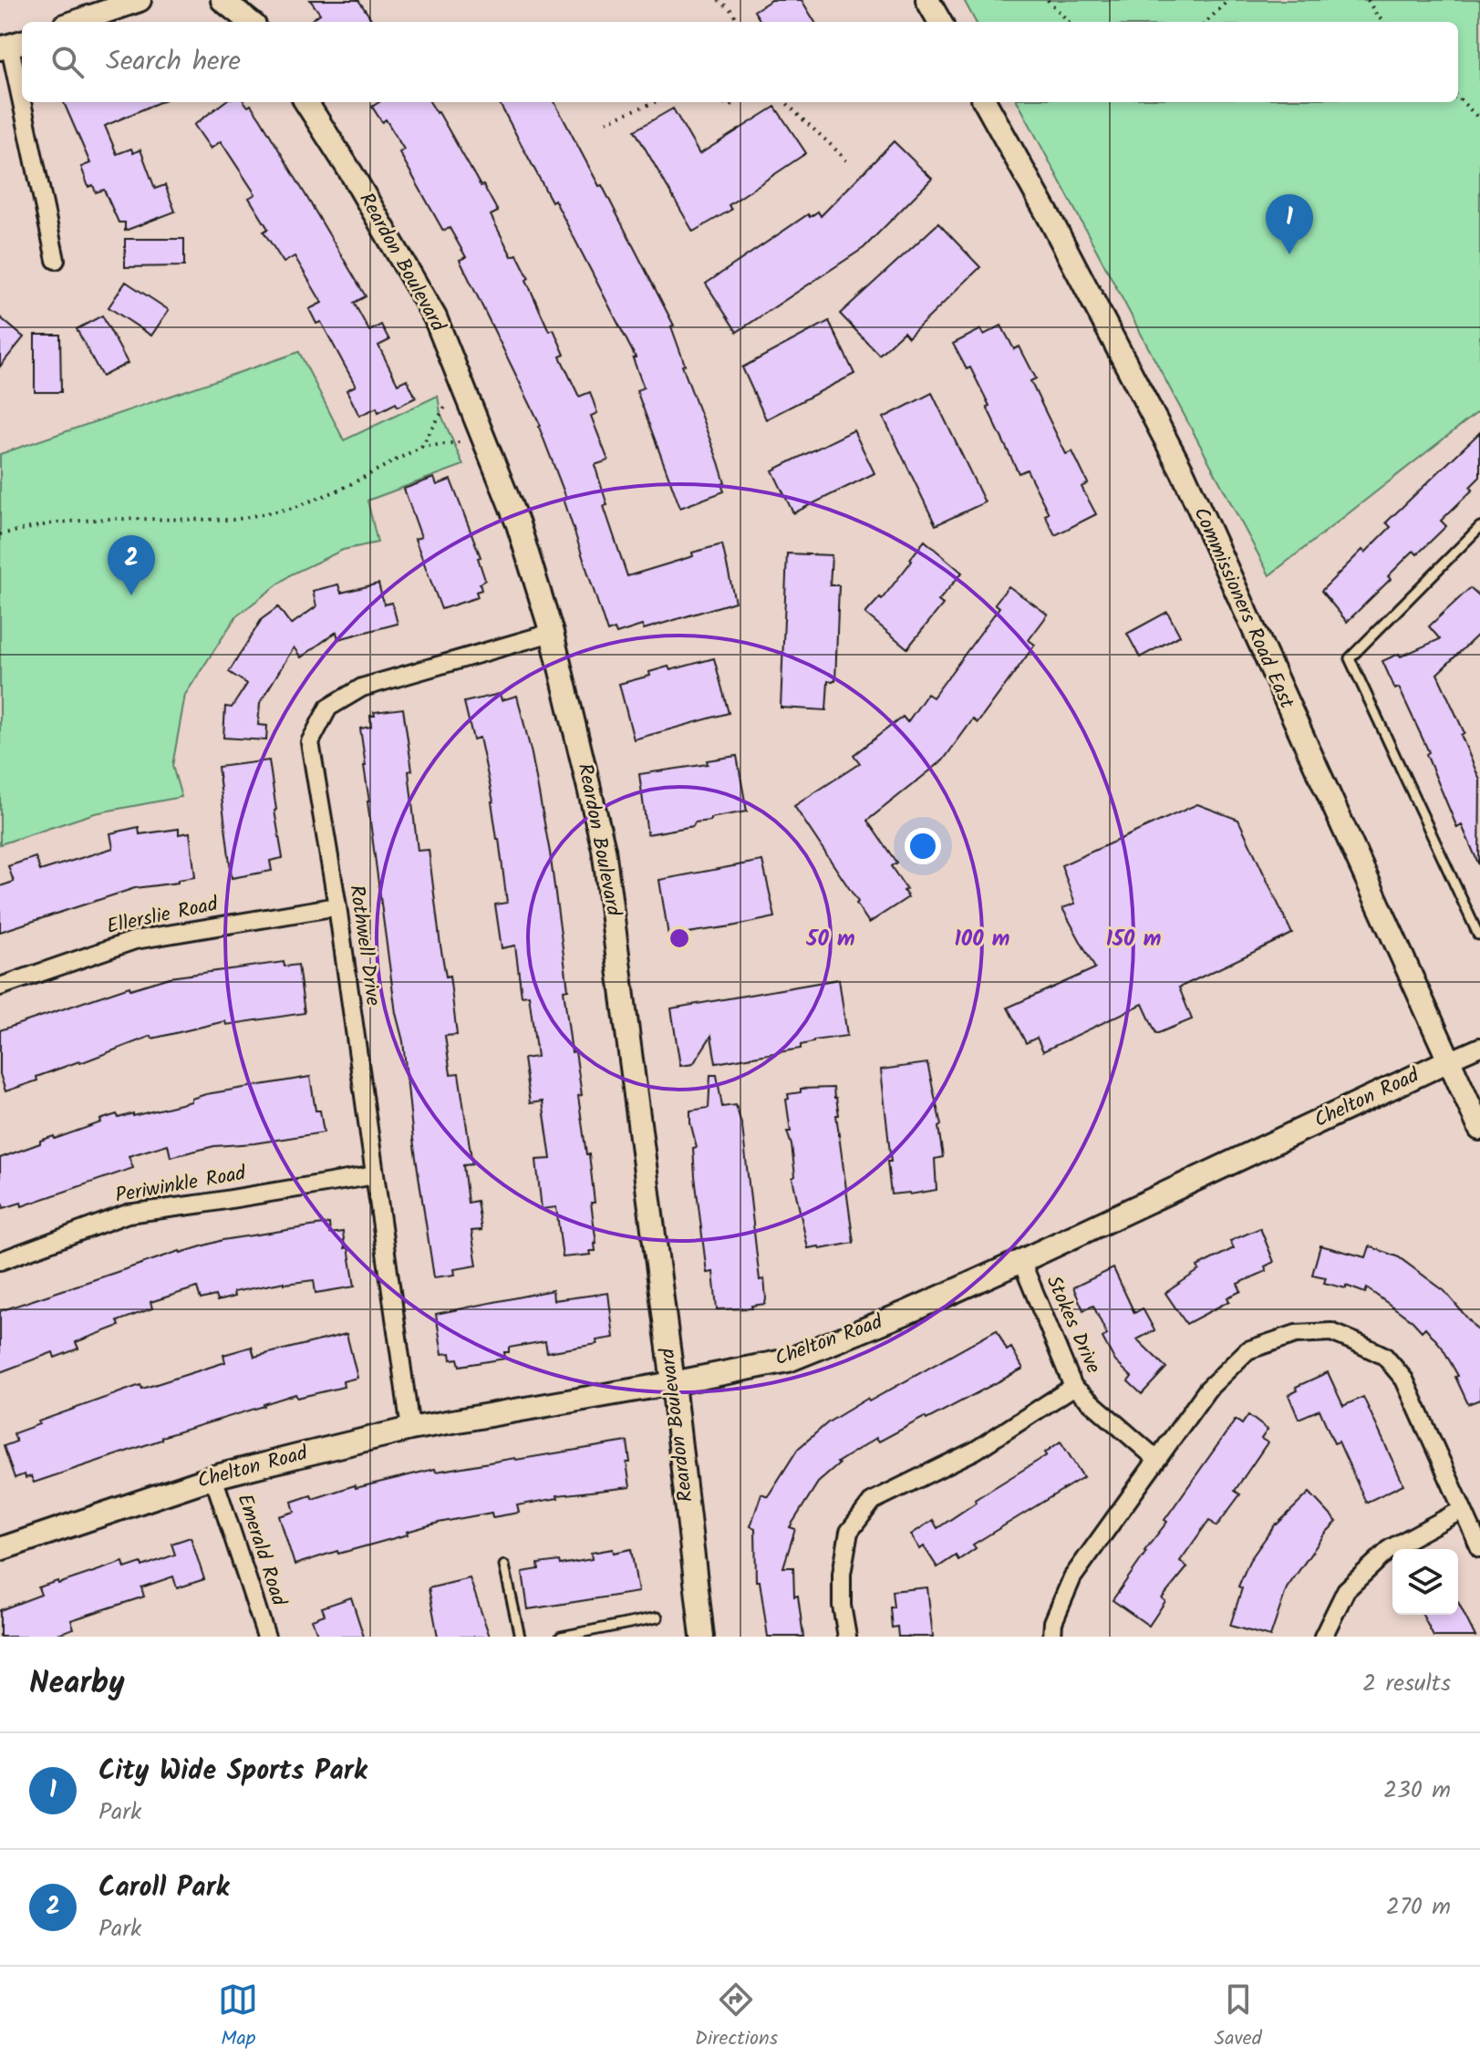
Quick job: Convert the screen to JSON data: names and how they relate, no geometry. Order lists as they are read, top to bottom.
{
  "streets": {
    "street": [
      "Reardon Boulevard",
      "Commissioners Road East",
      "Ellerslie Road",
      "Rothwell Drive",
      "Chelton Road",
      "Periwinkle Road",
      "Stokes Drive",
      "Emerald Road"
    ]
  },
  "crossings": [
    ["Reardon Boulevard", "Rothwell Drive"],
    ["Reardon Boulevard", "Chelton Road"],
    ["Commissioners Road East", "Chelton Road"],
    ["Ellerslie Road", "Rothwell Drive"],
    ["Rothwell Drive", "Chelton Road"],
    ["Rothwell Drive", "Periwinkle Road"],
    ["Chelton Road", "Stokes Drive"],
    ["Chelton Road", "Emerald Road"]
  ],
  "page": {
    "search": "Search here",
    "pins": ["1", "2"],
    "heading": ["Nearby", "2 results"],
    "list": [
      {
        "mark": "1",
        "name": "City Wide Sports Park",
        "note": "Park",
        "value": "230 m"
      },
      {
        "mark": "2",
        "name": "Caroll Park",
        "note": "Park",
        "value": "270 m"
      }
    ],
    "nav": ["Map", "Directions", "Saved"]
  },
  "rings": ["50 m", "100 m", "150 m"]
}
